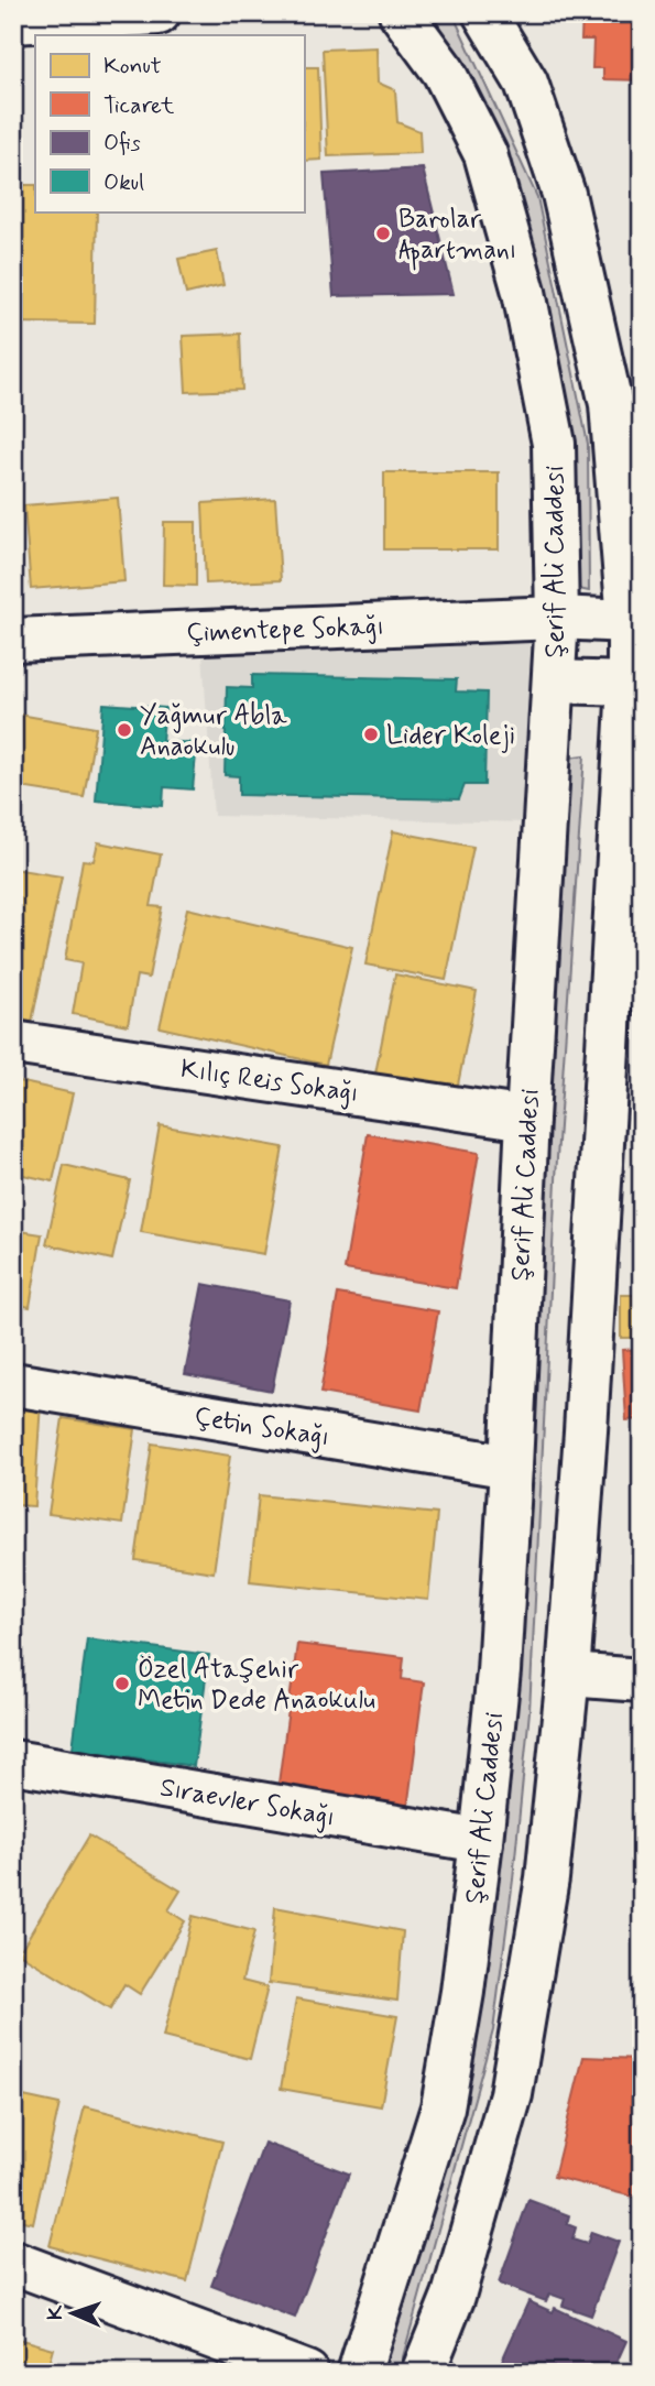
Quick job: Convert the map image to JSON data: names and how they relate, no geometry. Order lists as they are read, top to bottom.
{
  "streets": {
    "street": [
      "Şerif Ali Caddesi",
      "Çimentepe Sokağı",
      "Kılıç Reis Sokağı",
      "Çetin Sokağı",
      "Sıraevler Sokağı"
    ]
  },
  "crossings": [
    ["Şerif Ali Caddesi", "Çimentepe Sokağı"],
    ["Şerif Ali Caddesi", "Kılıç Reis Sokağı"],
    ["Şerif Ali Caddesi", "Çetin Sokağı"],
    ["Şerif Ali Caddesi", "Sıraevler Sokağı"]
  ],
  "places": [
    "Barolar Apartmanı",
    "Yağmur Abla Anaokulu",
    "Lider Koleji",
    "Özel Ataşehir Metin Dede Anaokulu"
  ],
  "legend": [
    "Konut",
    "Ticaret",
    "Ofis",
    "Okul"
  ],
  "north": "left"
}
